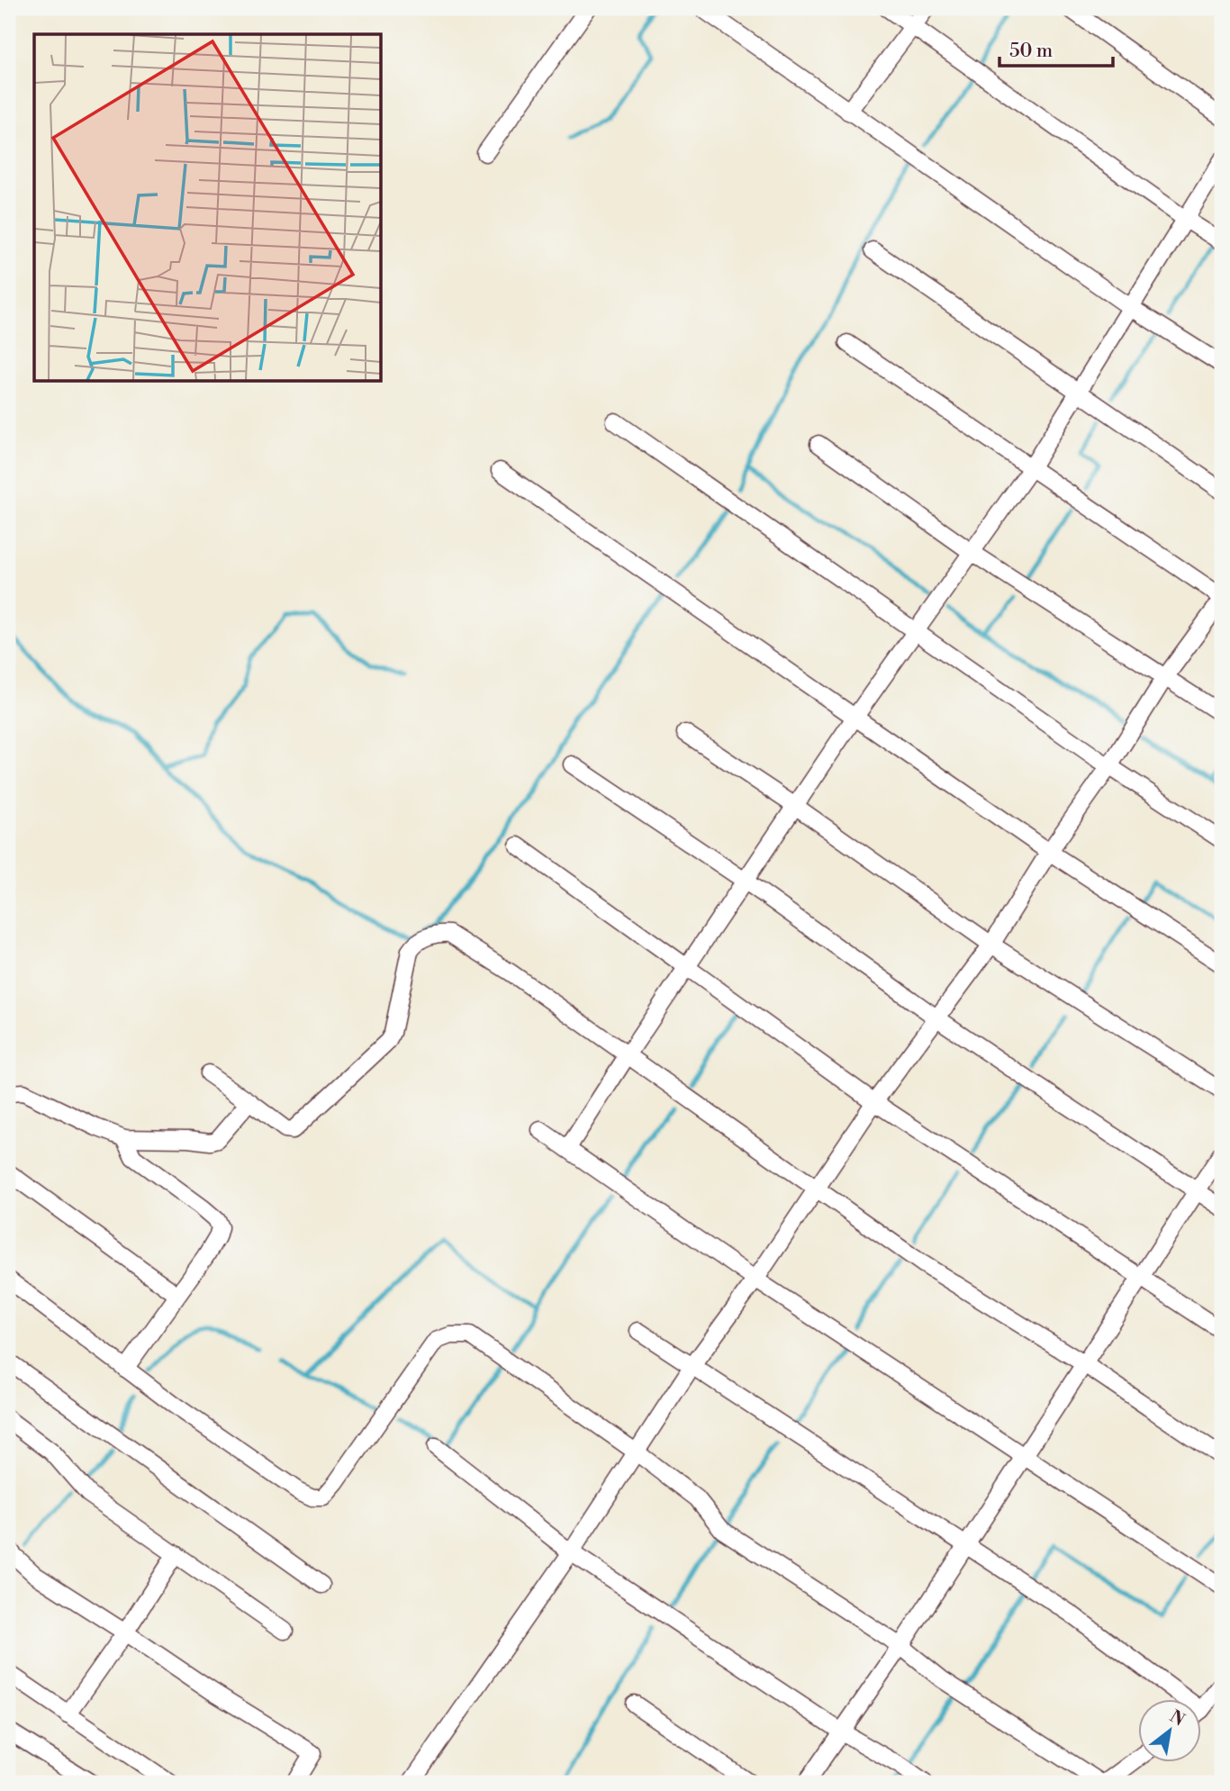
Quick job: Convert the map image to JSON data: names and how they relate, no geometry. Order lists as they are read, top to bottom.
{
  "scale_bar": "50 m",
  "north": "top right"
}
